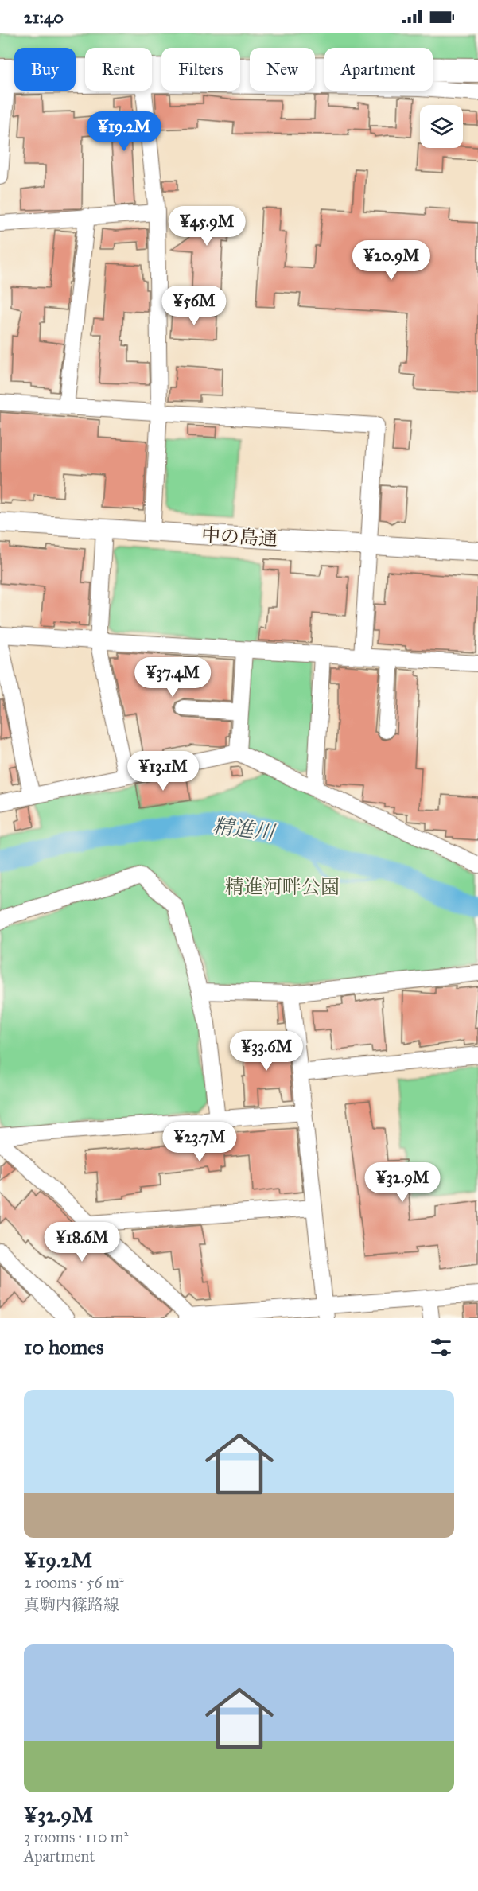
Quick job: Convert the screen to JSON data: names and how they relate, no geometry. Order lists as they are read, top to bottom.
{
  "streets": {
    "street": ["中の島通"]
  },
  "water": ["精進川"],
  "parks": ["精進河畔公園"],
  "page": {
    "status": "21:40",
    "chip": [
      "Buy",
      "Rent",
      "Filters",
      "New",
      "Apartment"
    ],
    "price": [
      "¥19.2M",
      "¥45.9M",
      "¥20.9M",
      "¥56M",
      "¥37.4M",
      "¥13.1M",
      "¥33.6M",
      "¥23.7M",
      "¥32.9M",
      "¥18.6M"
    ],
    "heading": "10 homes",
    "list": [
      {
        "name": "¥19.2M",
        "note": "2 rooms · 56 m² · 真駒内篠路線"
      },
      {
        "name": "¥32.9M",
        "note": "3 rooms · 110 m² · Apartment"
      }
    ]
  }
}
